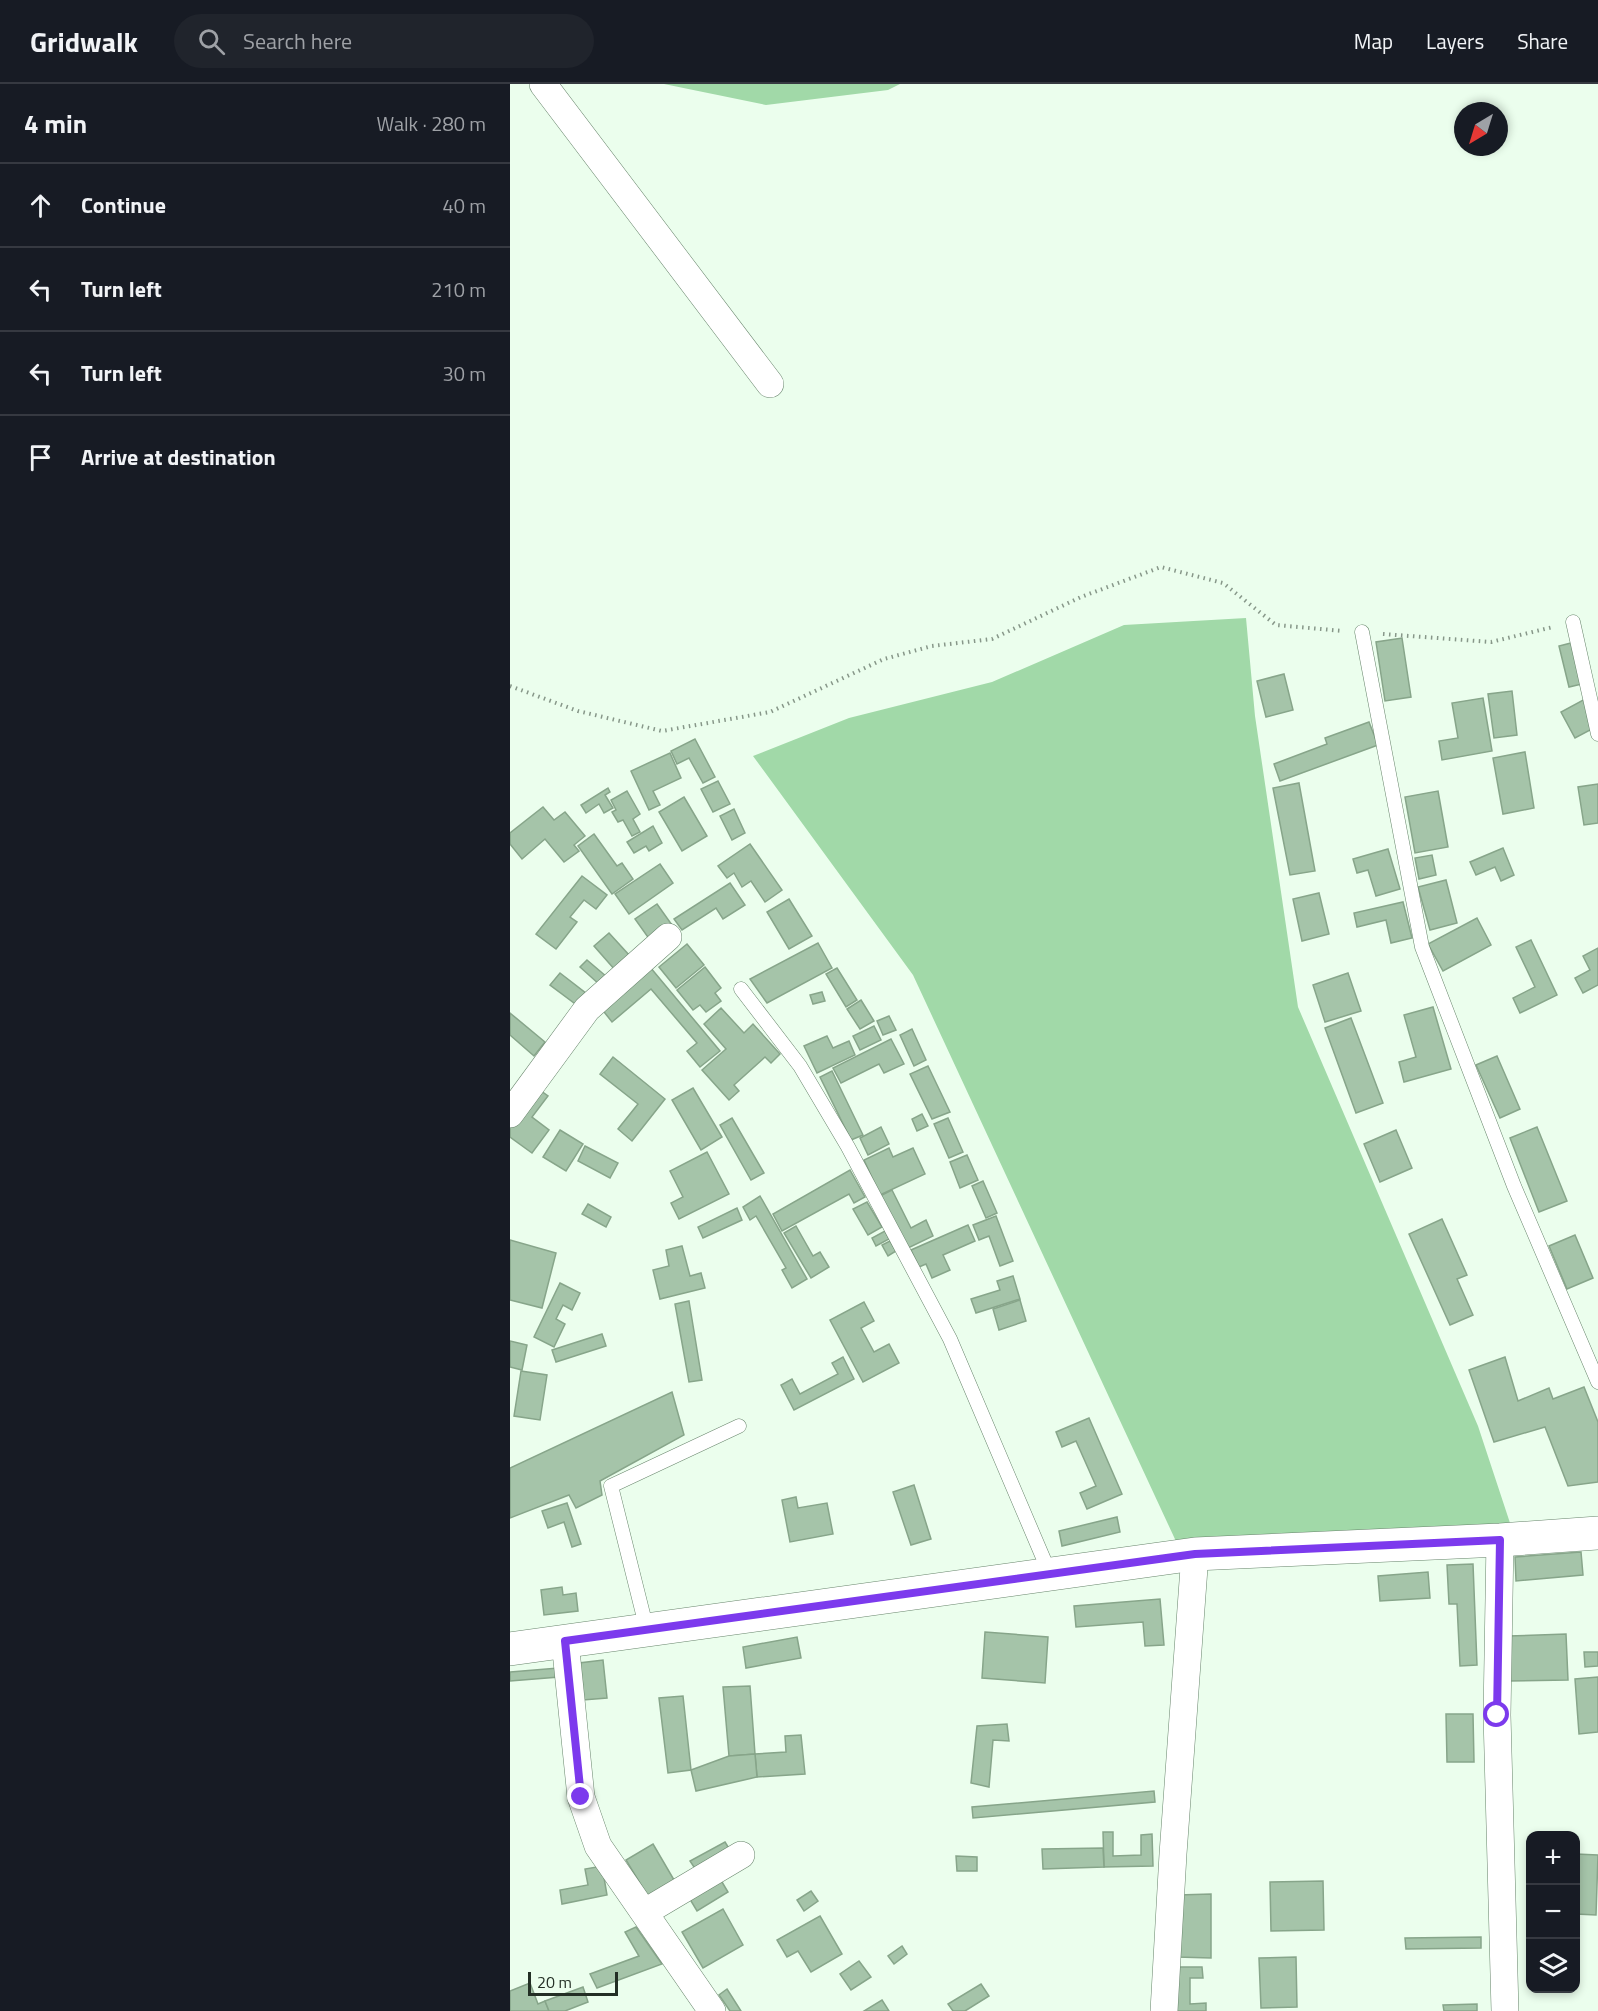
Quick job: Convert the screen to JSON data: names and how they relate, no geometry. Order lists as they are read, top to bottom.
{
  "scale_bar": "20 m",
  "north": "bottom left",
  "page": {
    "header": "Gridwalk",
    "search": "Search here",
    "nav": ["Map", "Layers", "Share"],
    "heading": ["4 min", "Walk · 280 m"],
    "list": [
      ["Continue", "40 m"],
      ["Turn left", "210 m"],
      ["Turn left", "30 m"],
      "Arrive at destination"
    ],
    "map_buttons": ["+", "−"],
    "scale": "20 m"
  }
}
